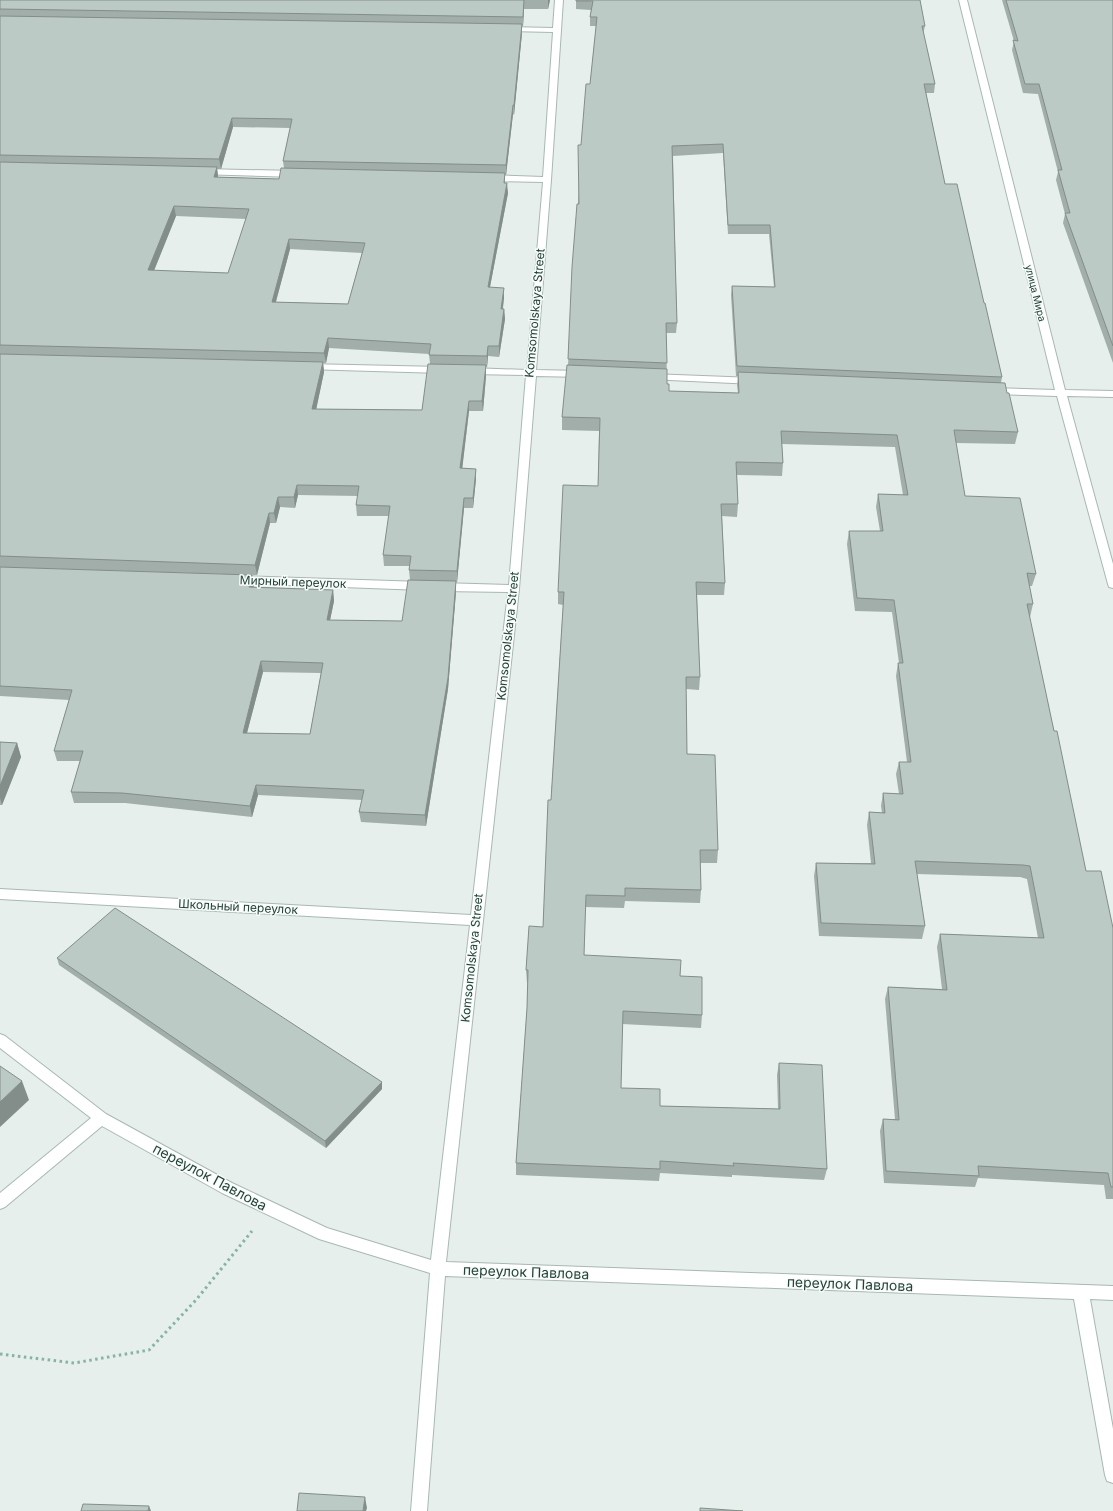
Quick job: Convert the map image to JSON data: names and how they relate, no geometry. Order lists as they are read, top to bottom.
{
  "streets": {
    "street": [
      "улица Мира",
      "Komsomolskaya Street",
      "Мирный переулок",
      "Школьный переулок",
      "переулок Павлова"
    ]
  },
  "crossings": [
    ["Komsomolskaya Street", "Мирный переулок"],
    ["Komsomolskaya Street", "Школьный переулок"],
    ["Komsomolskaya Street", "переулок Павлова"]
  ]
}
